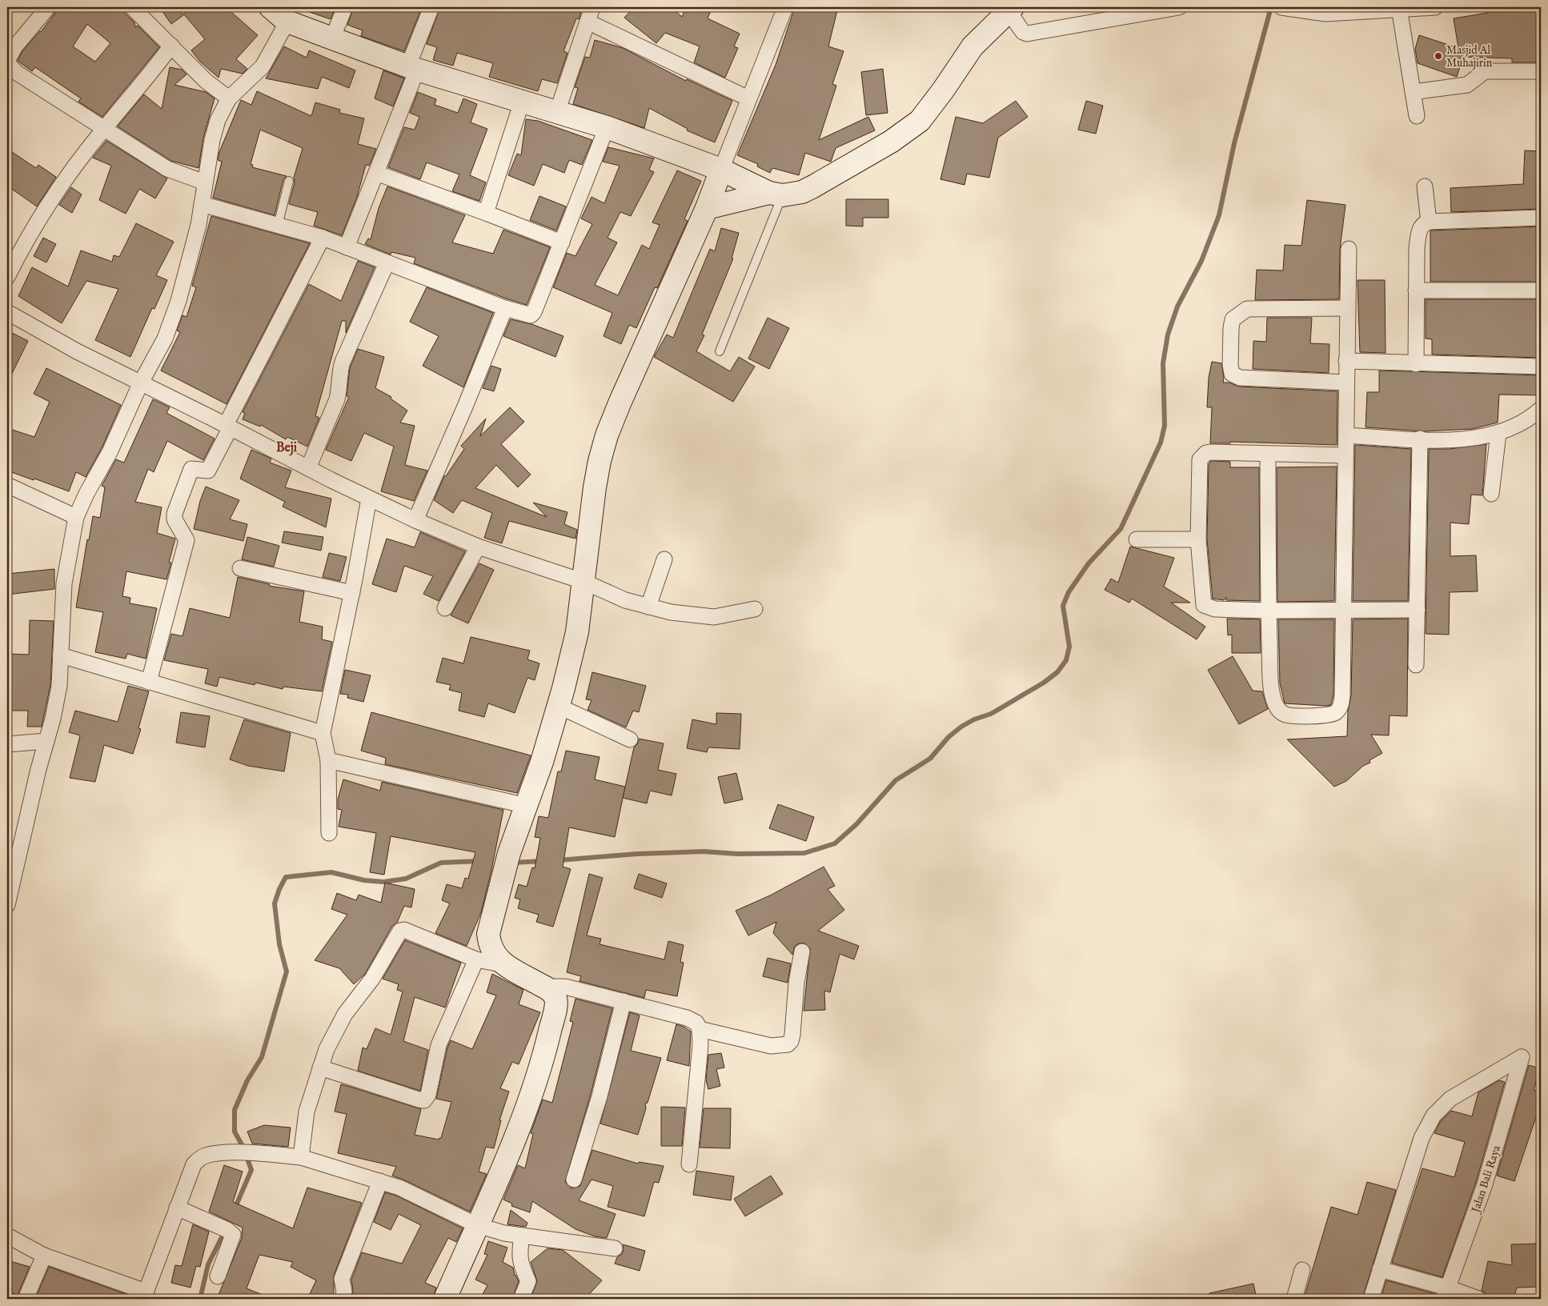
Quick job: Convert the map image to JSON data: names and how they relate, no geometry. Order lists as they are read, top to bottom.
{
  "streets": {
    "street": ["Jalan Bali Raya"]
  },
  "districts": ["Beji"],
  "places": ["Masjid Al Muhajirin"]
}
